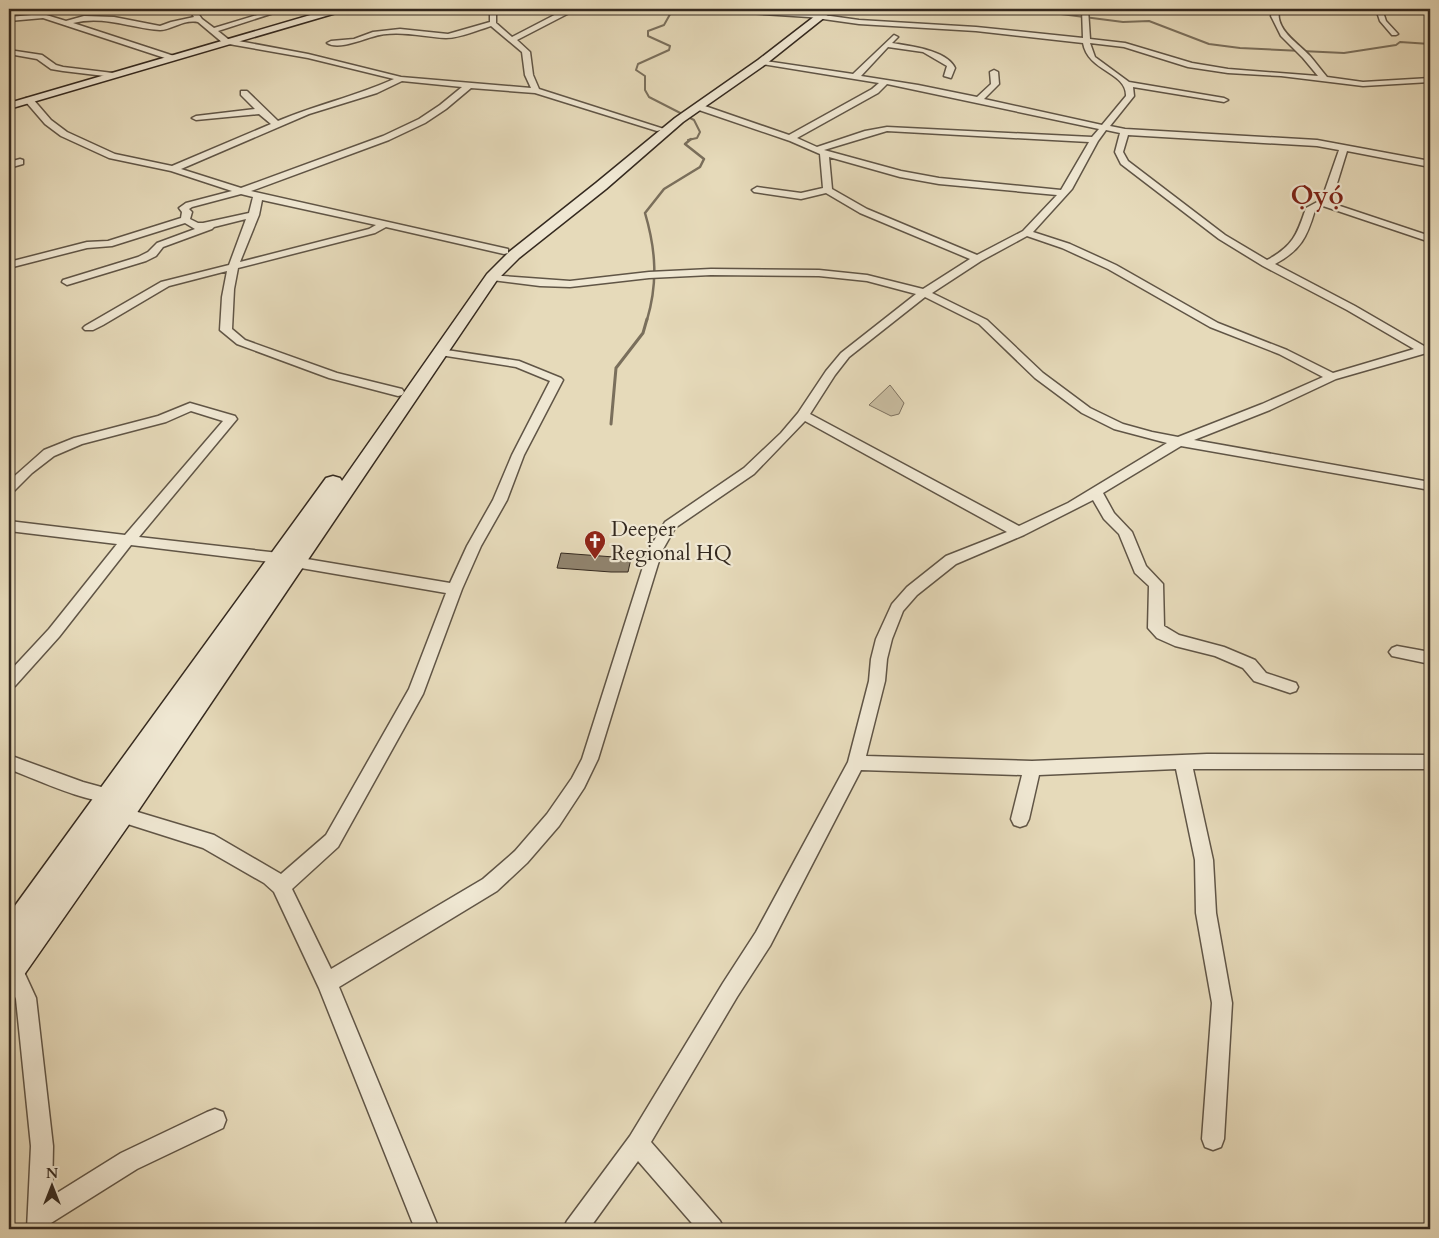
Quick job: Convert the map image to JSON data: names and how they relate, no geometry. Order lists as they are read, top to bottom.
{
  "districts": ["Ọ̀yọ́"],
  "places": {
    "church": ["Deeper Regional HQ"]
  },
  "north": "top"
}
